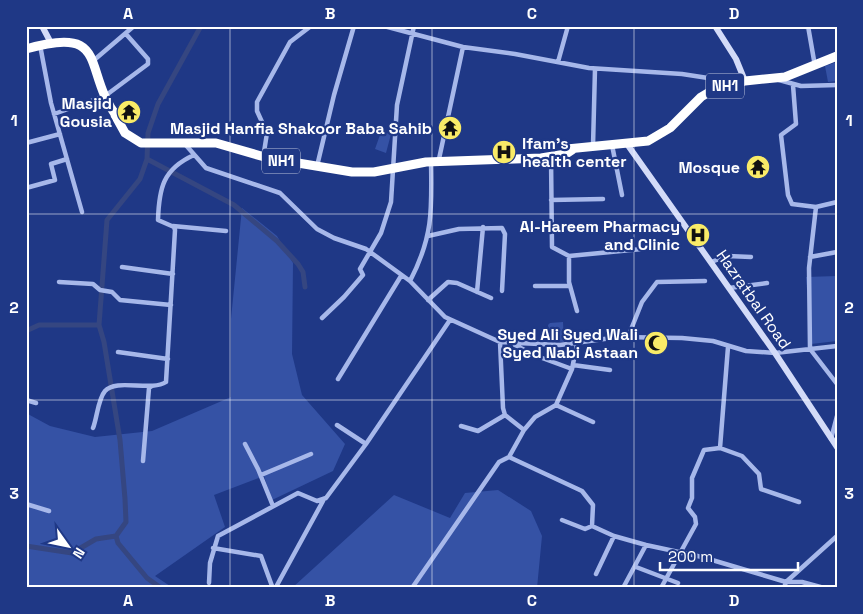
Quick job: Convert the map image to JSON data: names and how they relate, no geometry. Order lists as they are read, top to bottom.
{
  "streets": {
    "highway": ["NH1"],
    "main road": ["Hazratbal Road"]
  },
  "crossings": [
    ["NH1", "Hazratbal Road"]
  ],
  "places": {
    "temple": ["Masjid Gousia", "Masjid Hanfia Shakoor Baba Sahib", "Mosque"],
    "hospital": ["Ifam's health center", "Al-Hareem Pharmacy and Clinic"],
    "mosque": ["Syed Ali Syed Wali Syed Nabi Astaan"]
  },
  "scale_bar": "200 m",
  "north": "bottom right",
  "grid": {
    "columns": [
      "A",
      "B",
      "C",
      "D"
    ],
    "rows": ["1", "2", "3"]
  }
}
